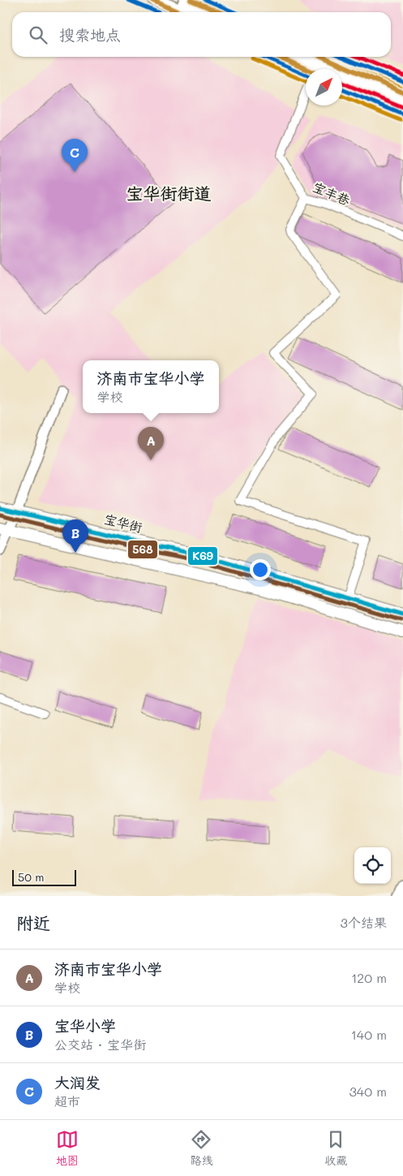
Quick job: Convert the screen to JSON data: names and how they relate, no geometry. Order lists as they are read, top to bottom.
{
  "streets": {
    "main road": ["宝华街"],
    "street": ["宝丰巷"]
  },
  "districts": ["宝华街街道"],
  "lines": ["transit line K69", "transit line 568"],
  "scale_bar": "50 m",
  "north": "top right",
  "page": {
    "search": "搜索地点",
    "pins": ["C", "A", "B"],
    "popup": ["济南市宝华小学", "学校"],
    "scale": "50 m",
    "heading": ["附近", "3个结果"],
    "list": [
      {
        "mark": "A",
        "name": "济南市宝华小学",
        "note": "学校",
        "value": "120 m"
      },
      {
        "mark": "B",
        "name": "宝华小学",
        "note": "公交站 · 宝华街",
        "value": "140 m"
      },
      {
        "mark": "C",
        "name": "大润发",
        "note": "超市",
        "value": "340 m"
      }
    ],
    "nav": ["地图", "路线", "收藏"]
  }
}
